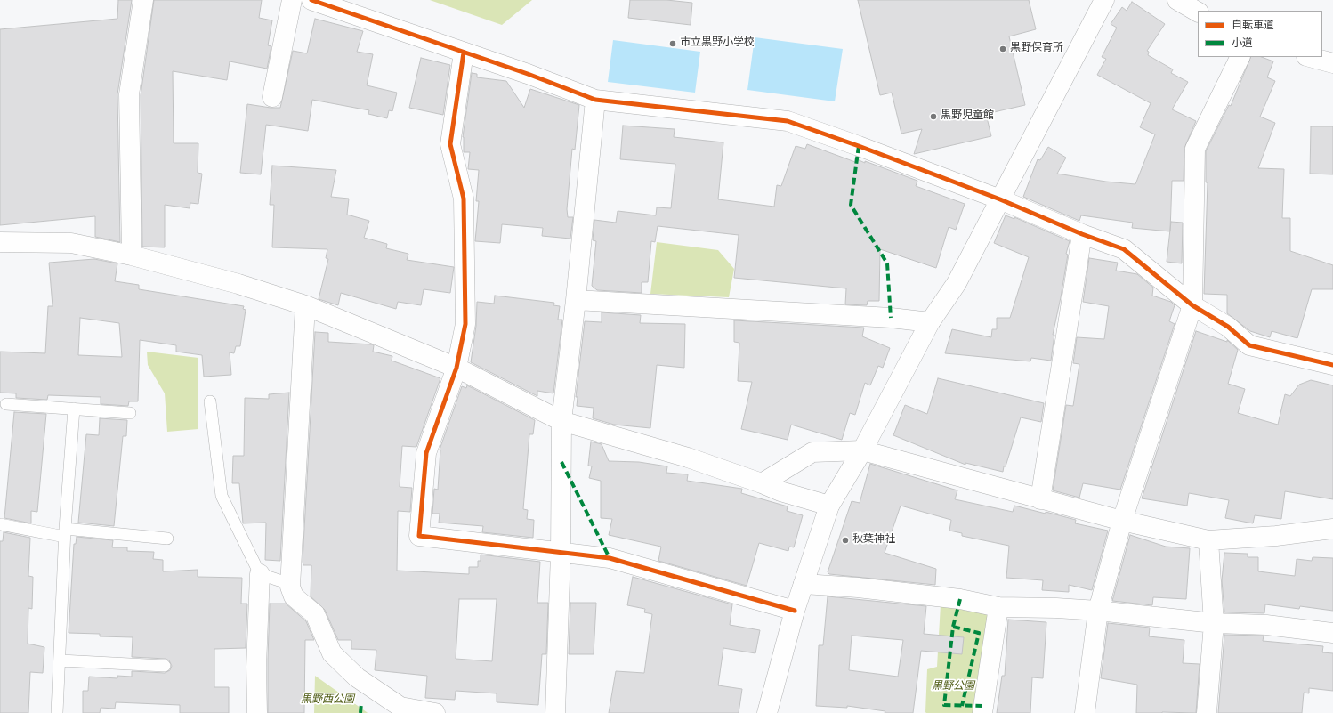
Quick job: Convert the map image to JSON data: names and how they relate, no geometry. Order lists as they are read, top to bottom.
{
  "parks": ["黒野公園", "黒野西公園"],
  "places": [
    "市立黒野小学校",
    "黒野保育所",
    "黒野児童館",
    "秋葉神社"
  ],
  "legend": ["自転車道", "小道"]
}
